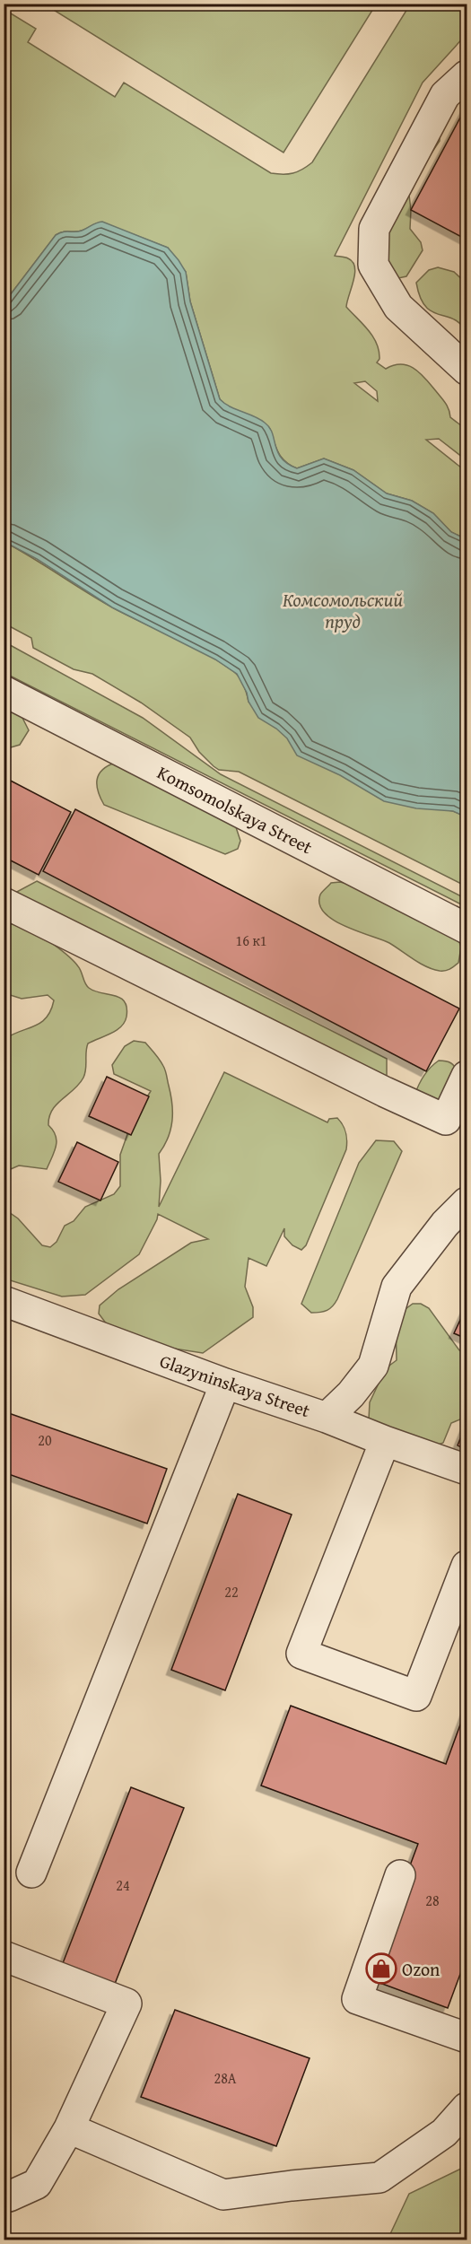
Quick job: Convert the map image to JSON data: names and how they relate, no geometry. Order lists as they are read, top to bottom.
{
  "streets": {
    "street": ["Komsomolskaya Street", "Glazyninskaya Street"]
  },
  "water": ["Комсомольский пруд"],
  "places": {
    "shop": ["Ozon"]
  },
  "house_numbers": [
    "16 к1",
    "20",
    "22",
    "24",
    "28",
    "28А"
  ]
}
